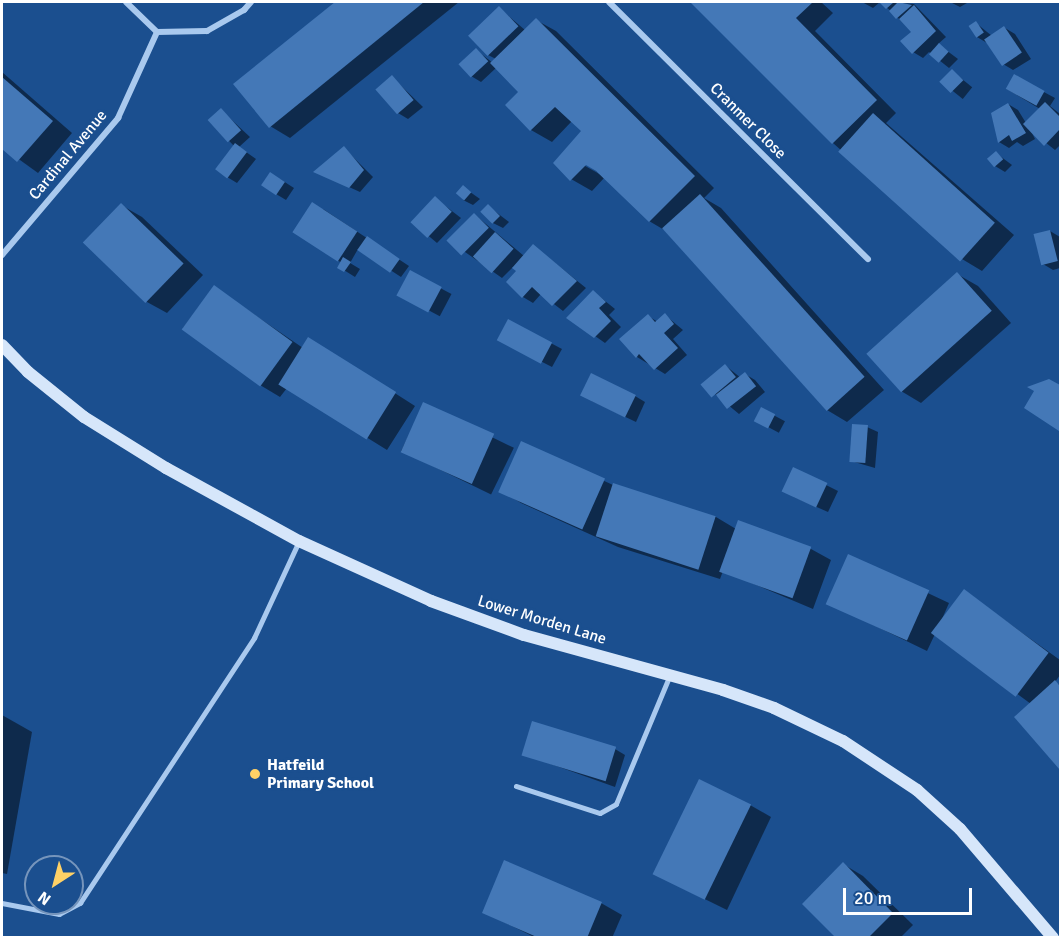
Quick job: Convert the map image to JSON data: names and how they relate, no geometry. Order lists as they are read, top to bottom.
{
  "streets": {
    "street": ["Cranmer Close", "Cardinal Avenue", "Lower Morden Lane"]
  },
  "places": ["Hatfeild Primary School"],
  "scale_bar": "20 m",
  "north": "bottom left"
}
